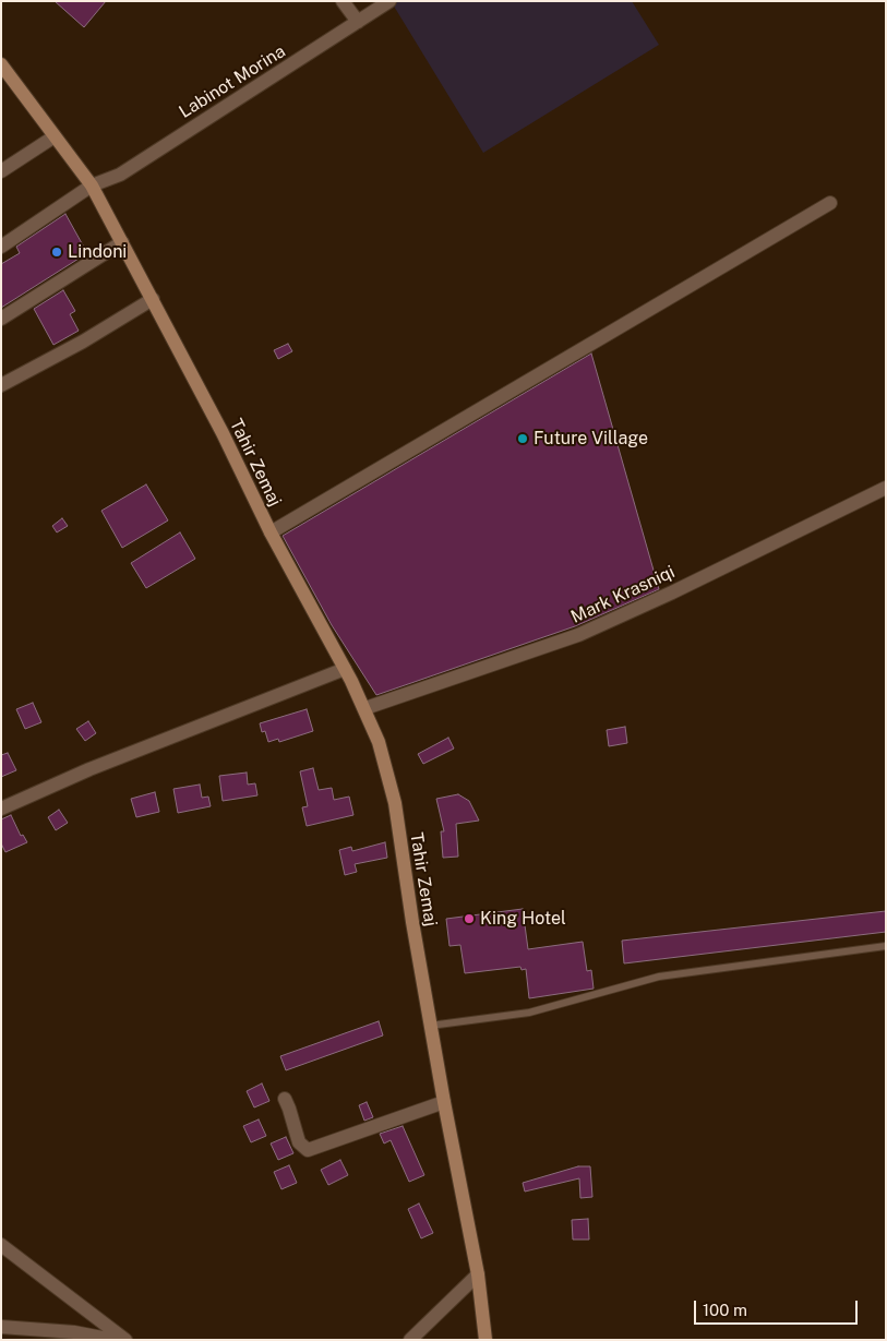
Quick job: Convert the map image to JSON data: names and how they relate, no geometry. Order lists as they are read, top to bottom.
{
  "streets": {
    "main road": ["Tahir Zemaj"],
    "street": ["Labinot Morina", "Mark Krasniqi"]
  },
  "crossings": [
    ["Labinot Morina", "Tahir Zemaj"],
    ["Tahir Zemaj", "Mark Krasniqi"]
  ],
  "places": ["Lindoni", "Future Village", "King Hotel"],
  "scale_bar": "100 m"
}
